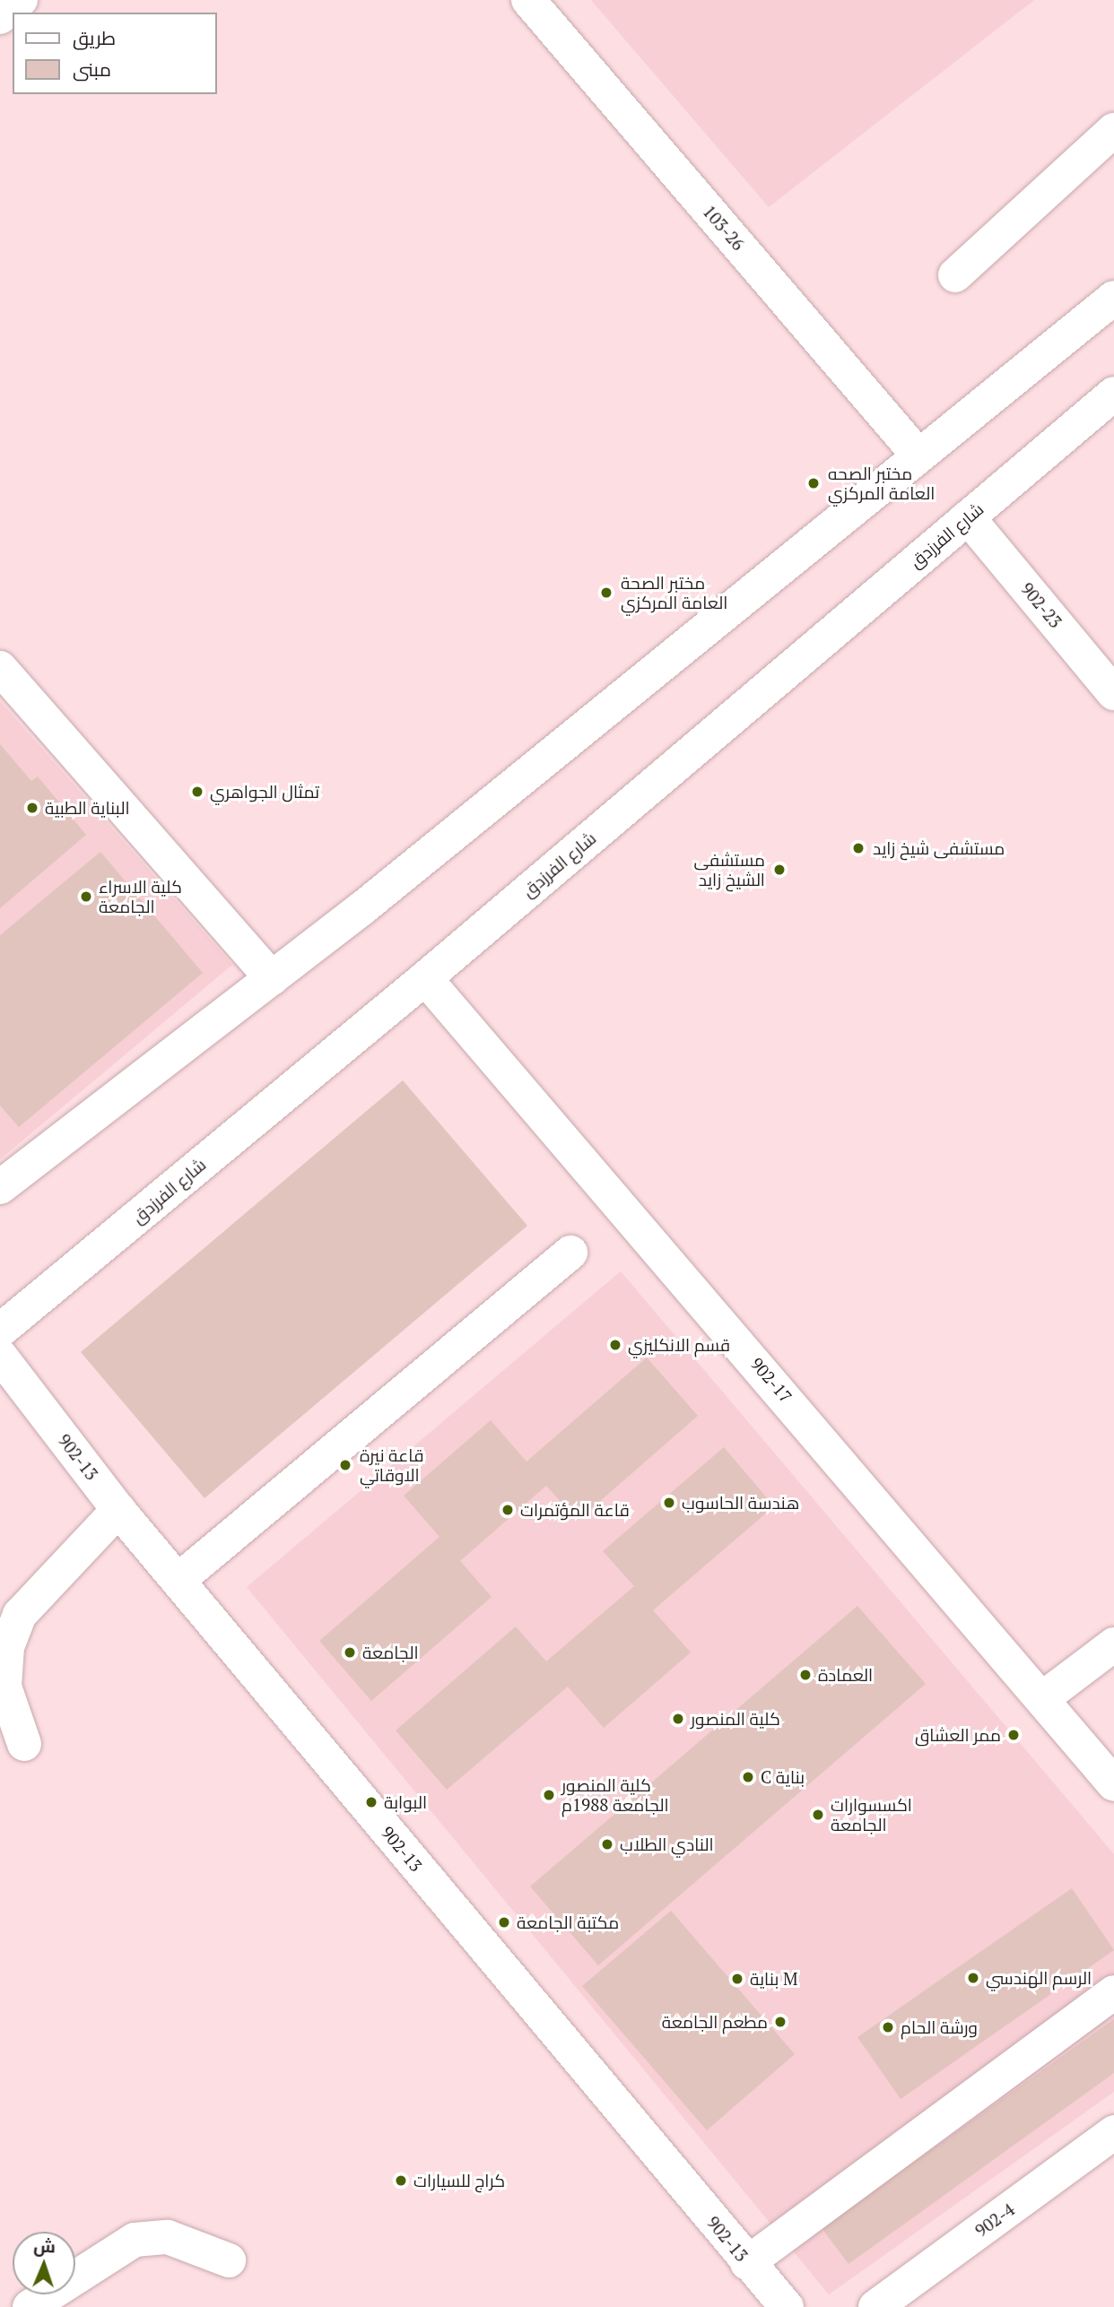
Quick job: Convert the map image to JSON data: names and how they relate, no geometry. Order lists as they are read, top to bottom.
{
  "streets": {
    "street": [
      "103-26",
      "شارع الفرزدق",
      "902-23",
      "902-17",
      "902-13",
      "902-4"
    ]
  },
  "crossings": [
    ["شارع الفرزدق", "902-23"],
    ["شارع الفرزدق", "902-17"]
  ],
  "places": [
    "مختبر الصحه العامة المركزي",
    "مختبر الصحة العامة المركزي",
    "تمثال الجواهري",
    "البناية الطبية",
    "مستشفى شيخ زايد",
    "مستشفى الشيخ زايد",
    "كلية الاسراء الجامعة",
    "قسم الانكليزي",
    "قاعة نيرة الاوقاتي",
    "هندسة الحاسوب",
    "قاعة المؤتمرات",
    "الجامعة",
    "العمادة",
    "كلية المنصور",
    "ممر العشاق",
    "C بناية",
    "كلية المنصور الجامعة 1988م",
    "البوابة",
    "اكسسوارات الجامعة",
    "النادي الطلاب",
    "مكتبة الجامعة",
    "الرسم الهندسي",
    "بناية M",
    "مطعم الجامعة",
    "ورشة الحام",
    "كراج للسيارات"
  ],
  "legend": ["طريق", "مبنى"],
  "north": "top"
}
